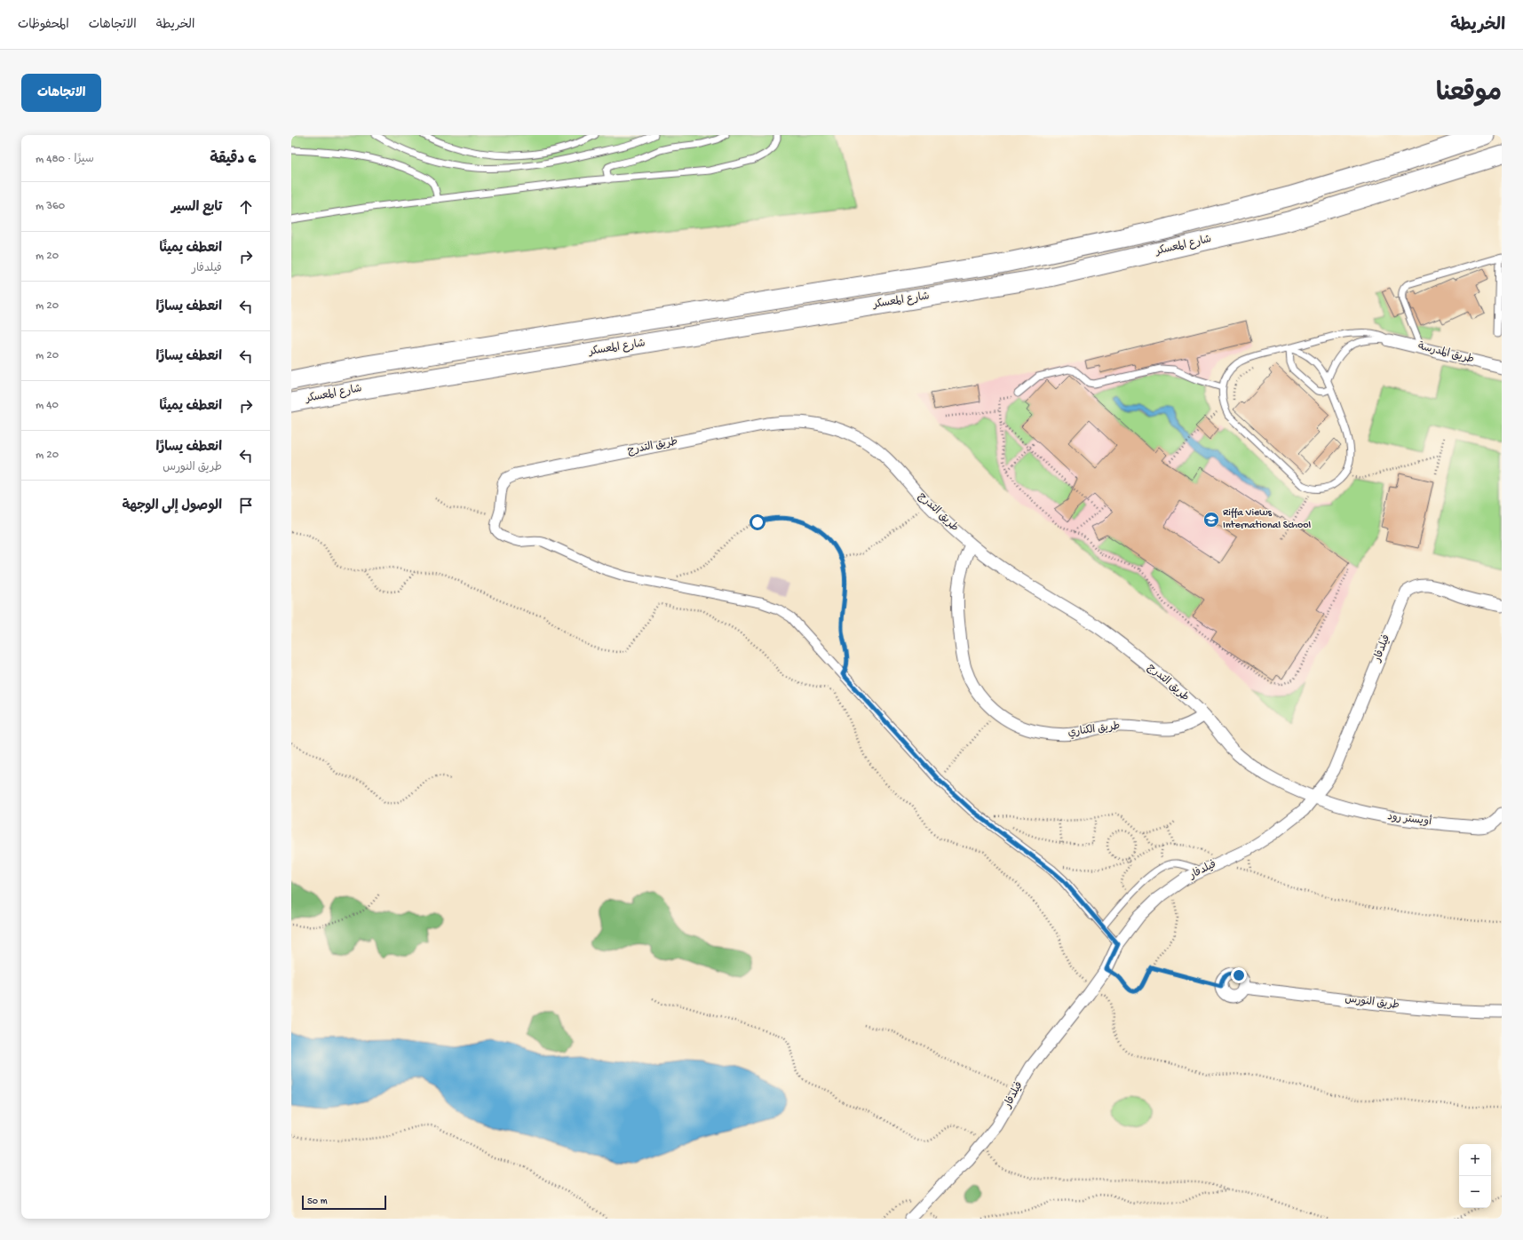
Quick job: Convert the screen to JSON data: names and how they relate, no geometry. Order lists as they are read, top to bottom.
{
  "streets": {
    "main road": ["شارع المعسكر"],
    "street": [
      "طريق المدرسة",
      "طريق التدرج",
      "فيلدفار",
      "طريق الكناري",
      "أويستر رود",
      "طريق النورس"
    ]
  },
  "crossings": [
    ["طريق التدرج", "فيلدفار"],
    ["طريق التدرج", "طريق الكناري"],
    ["طريق التدرج", "أويستر رود"],
    ["فيلدفار", "أويستر رود"]
  ],
  "places": {
    "school or university": ["Riffa Views International School"]
  },
  "scale_bar": "50 m",
  "page": {
    "header": "الخريطة",
    "nav": ["الخريطة", "الاتجاهات", "المحفوظات"],
    "title": "موقعنا",
    "buttons": "الاتجاهات",
    "heading": ["6 دقيقة", "سيرًا · 480 m"],
    "list": [
      ["تابع السير", "360 m"],
      ["انعطف يمينًا", "فيلدفار", "20 m"],
      ["انعطف يسارًا", "20 m"],
      ["انعطف يسارًا", "20 m"],
      ["انعطف يمينًا", "40 m"],
      ["انعطف يسارًا", "طريق النورس", "20 m"],
      "الوصول إلى الوجهة"
    ],
    "map_buttons": ["+", "−"],
    "scale": "50 m"
  }
}
